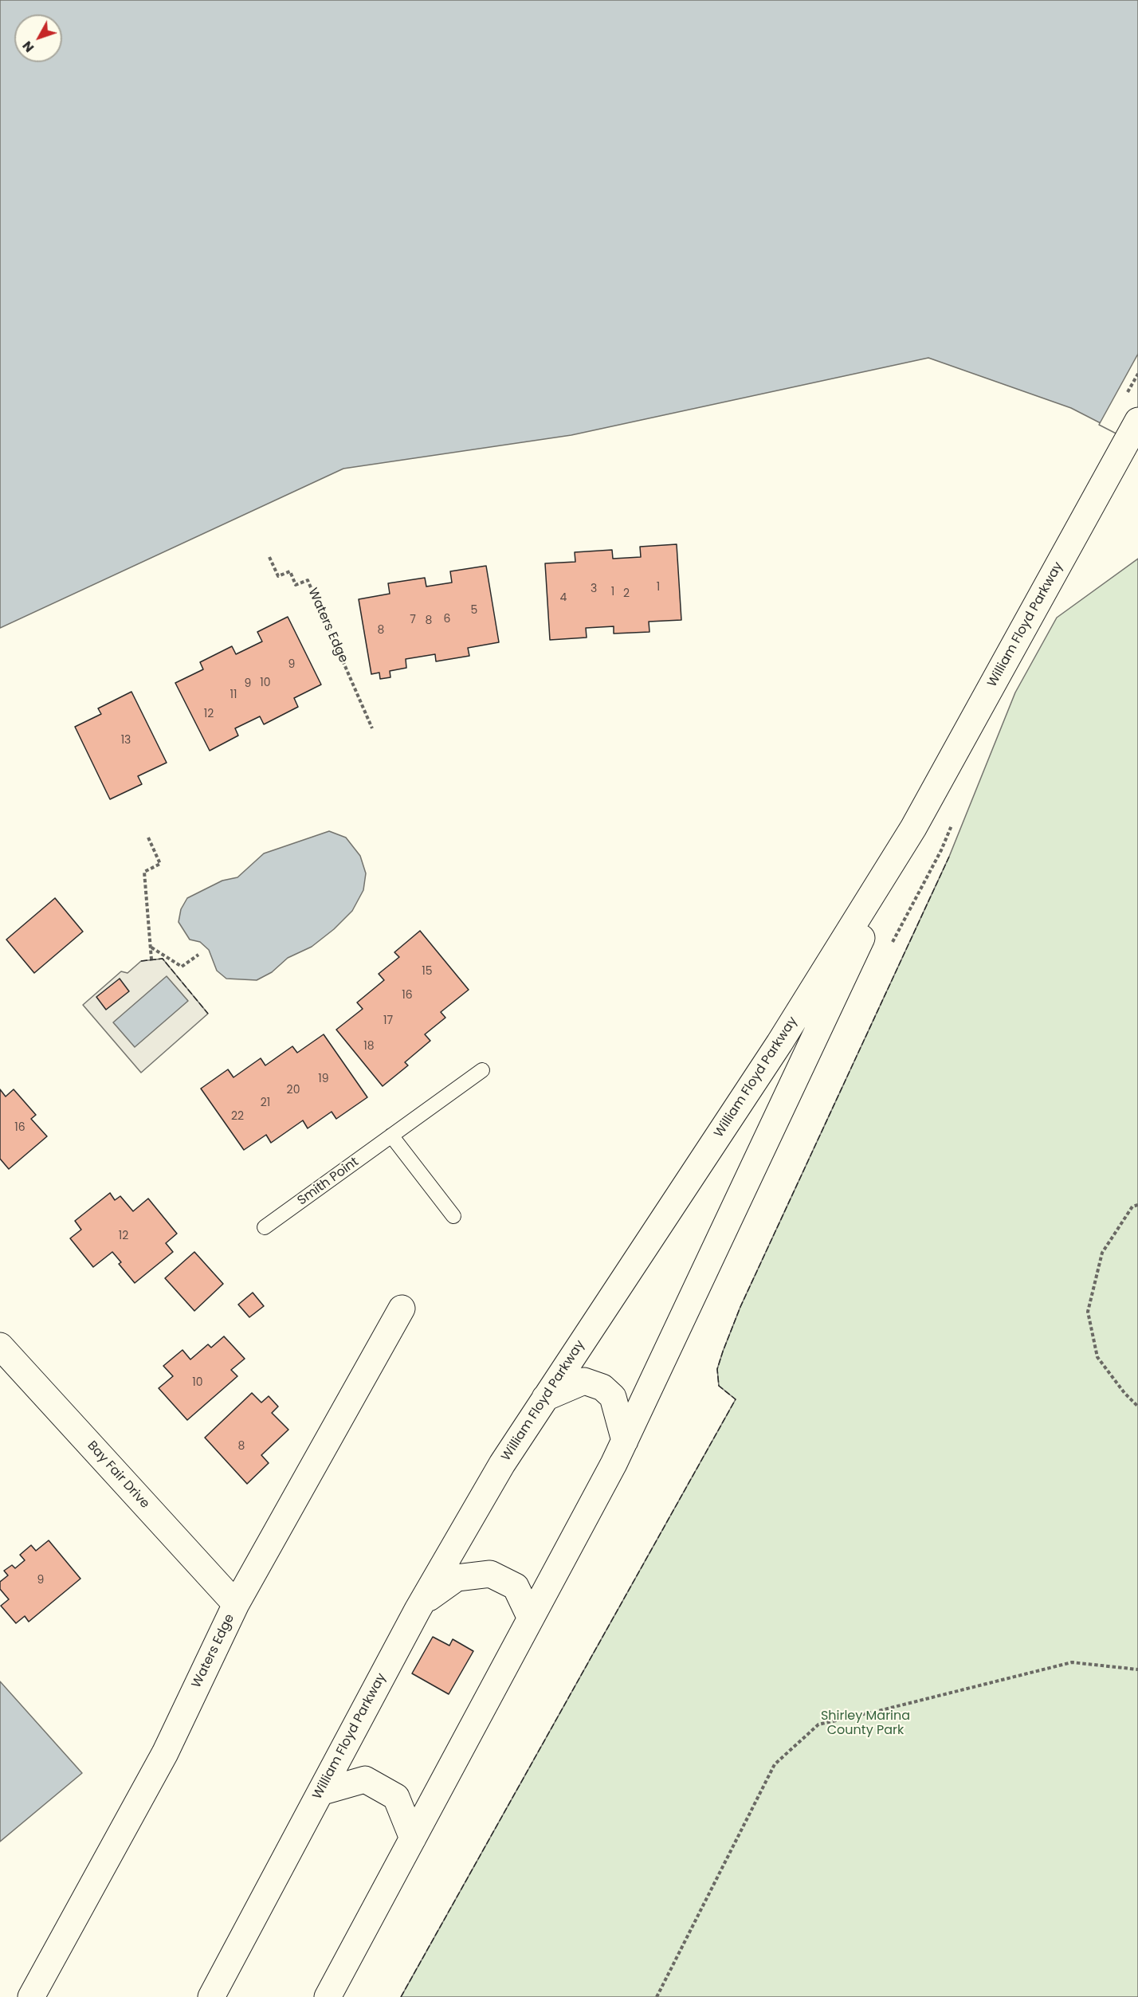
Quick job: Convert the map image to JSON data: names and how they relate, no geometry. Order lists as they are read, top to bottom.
{
  "streets": {
    "main road": ["William Floyd Parkway", "Waters Edge", "Bay Fair Drive"],
    "lane": ["Smith Point"]
  },
  "crossings": [
    ["Waters Edge", "Bay Fair Drive"]
  ],
  "parks": ["Shirley Marina County Park"],
  "house_numbers": [
    "1",
    "3",
    "1",
    "2",
    "4",
    "5",
    "6",
    "7",
    "8",
    "8",
    "9",
    "10",
    "9",
    "11",
    "12",
    "13",
    "15",
    "16",
    "17",
    "18",
    "19",
    "20",
    "21",
    "22",
    "16",
    "12",
    "10",
    "8",
    "9"
  ],
  "north": "bottom left"
}
